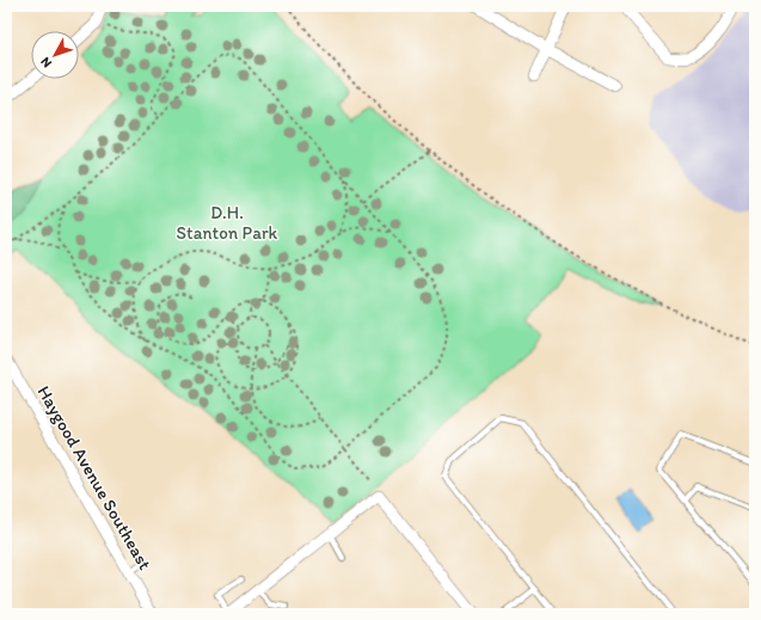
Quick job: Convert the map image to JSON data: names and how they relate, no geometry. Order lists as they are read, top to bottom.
{
  "streets": {
    "street": ["Haygood Avenue Southeast"]
  },
  "parks": ["D.H. Stanton Park"],
  "north": "bottom left"
}
